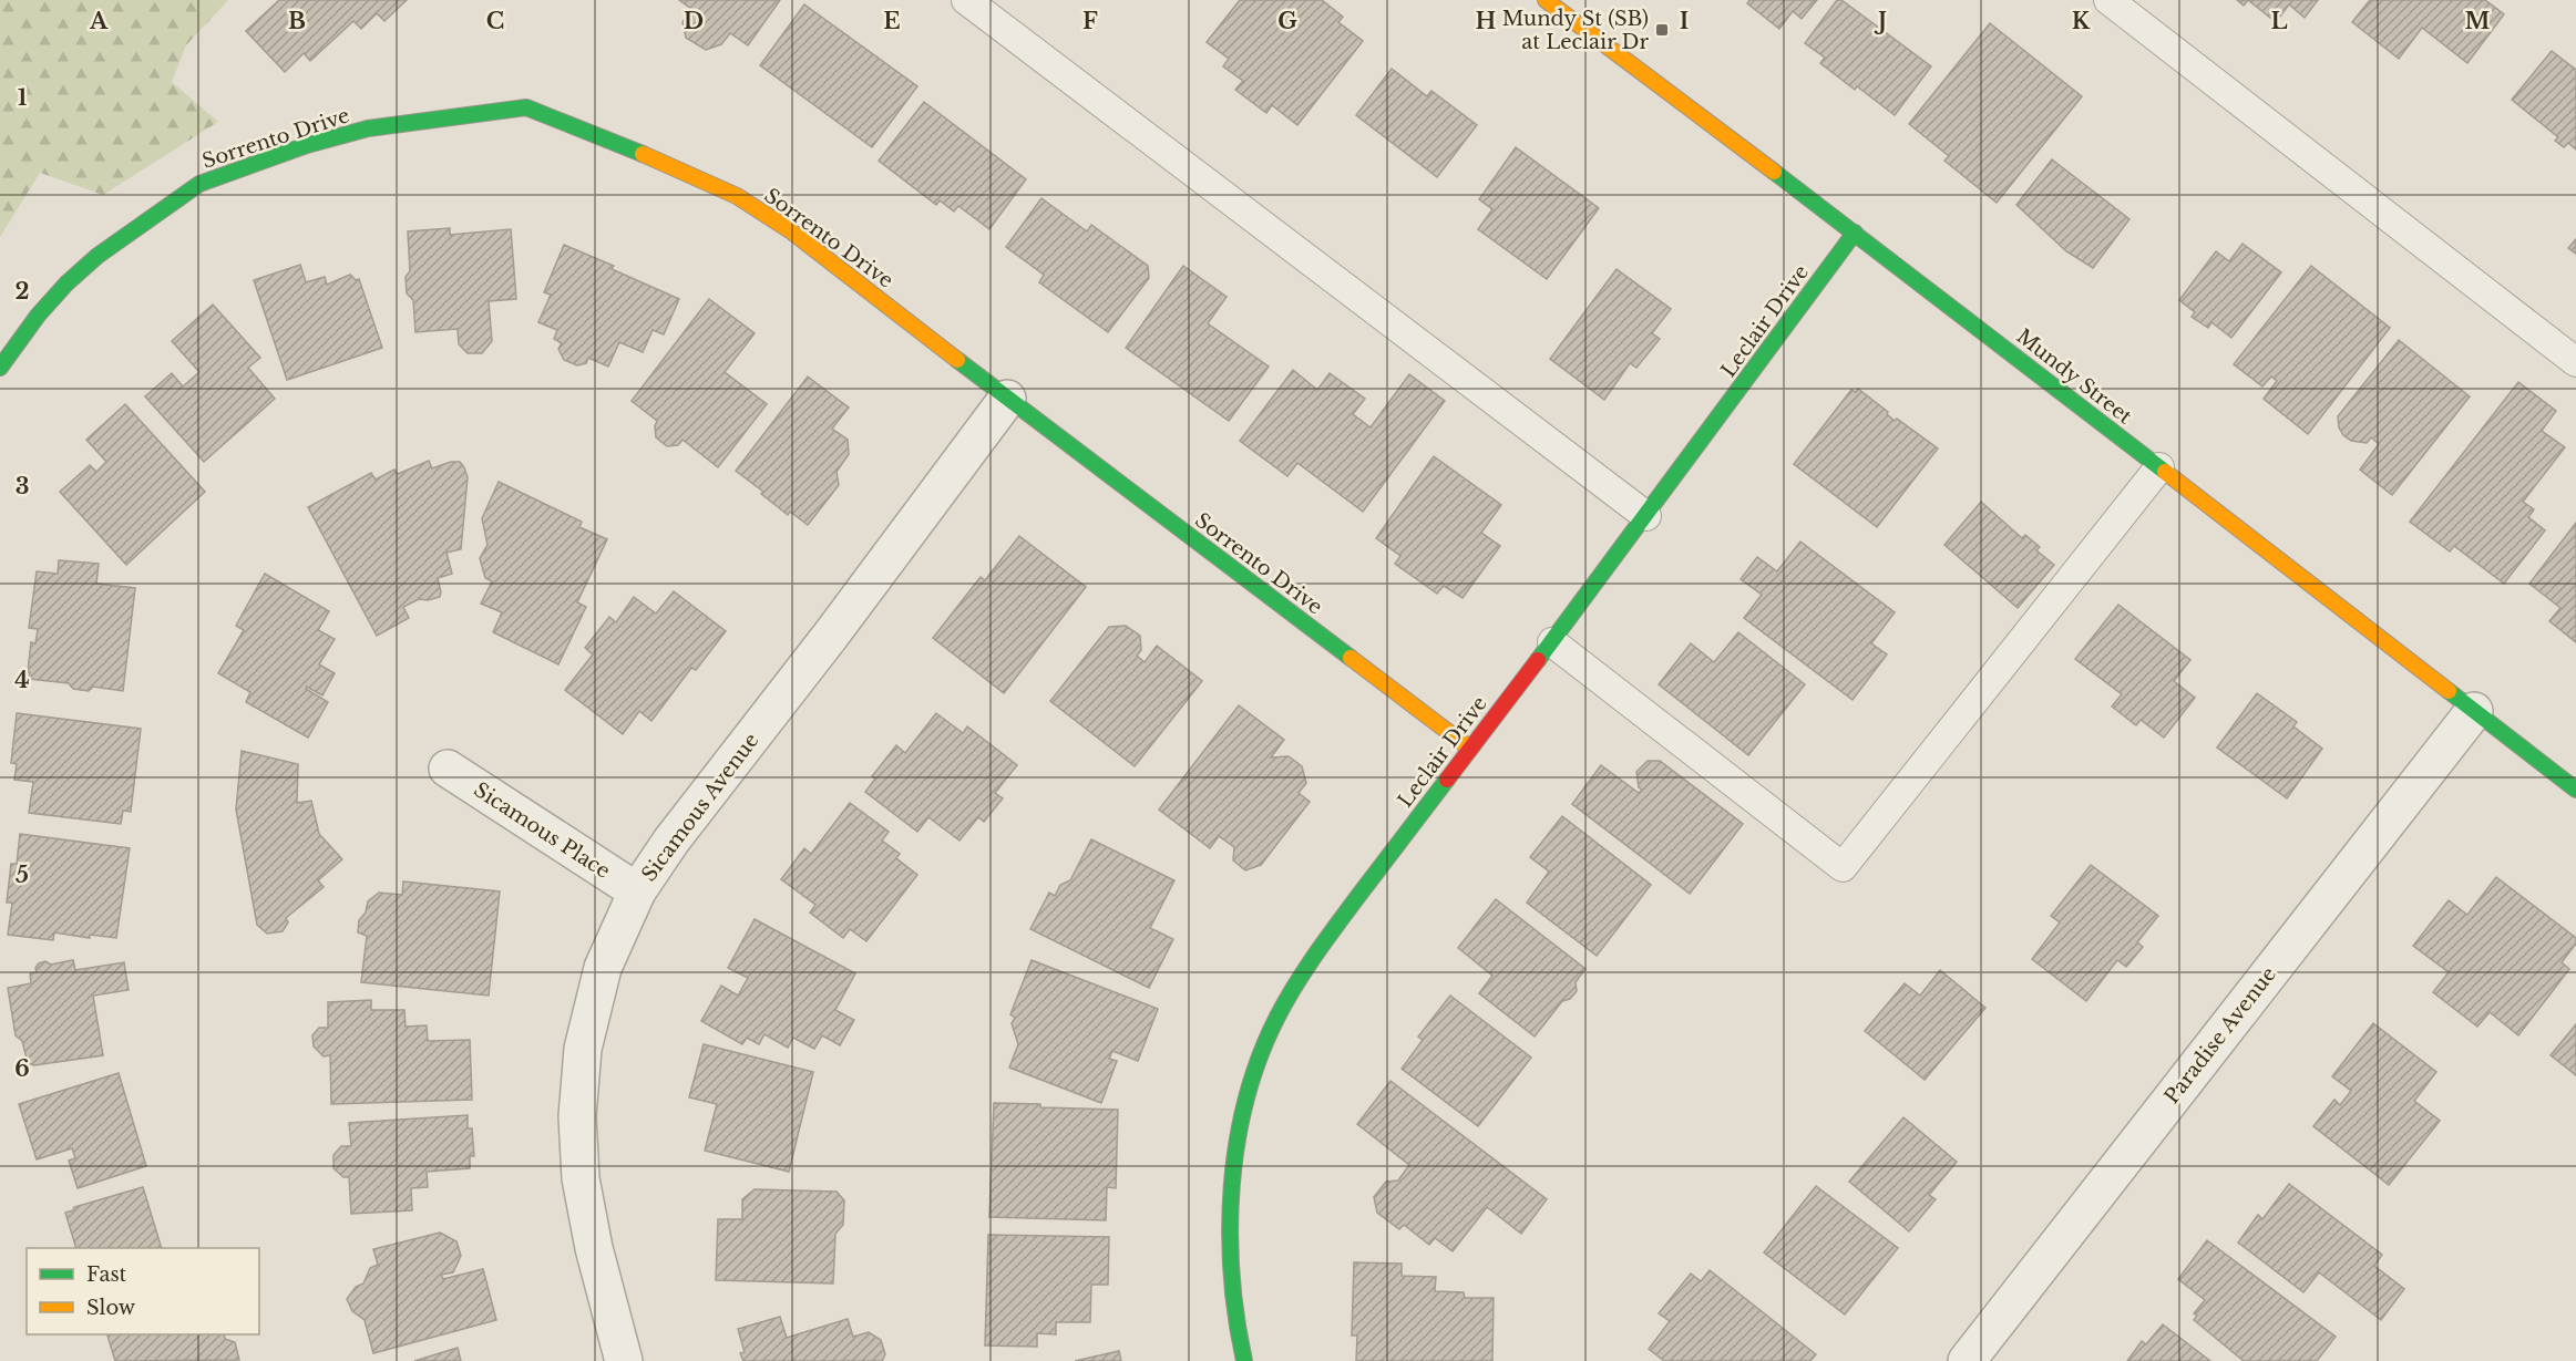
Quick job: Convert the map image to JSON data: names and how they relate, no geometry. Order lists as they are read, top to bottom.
{
  "streets": {
    "street": [
      "Sorrento Drive",
      "Leclair Drive",
      "Mundy Street",
      "Sicamous Avenue",
      "Sicamous Place",
      "Paradise Avenue"
    ]
  },
  "crossings": [
    ["Sorrento Drive", "Leclair Drive"],
    ["Sorrento Drive", "Sicamous Avenue"],
    ["Leclair Drive", "Mundy Street"],
    ["Mundy Street", "Paradise Avenue"],
    ["Sicamous Avenue", "Sicamous Place"]
  ],
  "places": {
    "transit": ["Mundy St (SB) at Leclair Dr"]
  },
  "legend": ["Fast", "Slow"],
  "grid": {
    "columns": [
      "A",
      "B",
      "C",
      "D",
      "E",
      "F",
      "G",
      "H",
      "I",
      "J",
      "K",
      "L",
      "M"
    ],
    "rows": [
      "1",
      "2",
      "3",
      "4",
      "5",
      "6"
    ]
  }
}
